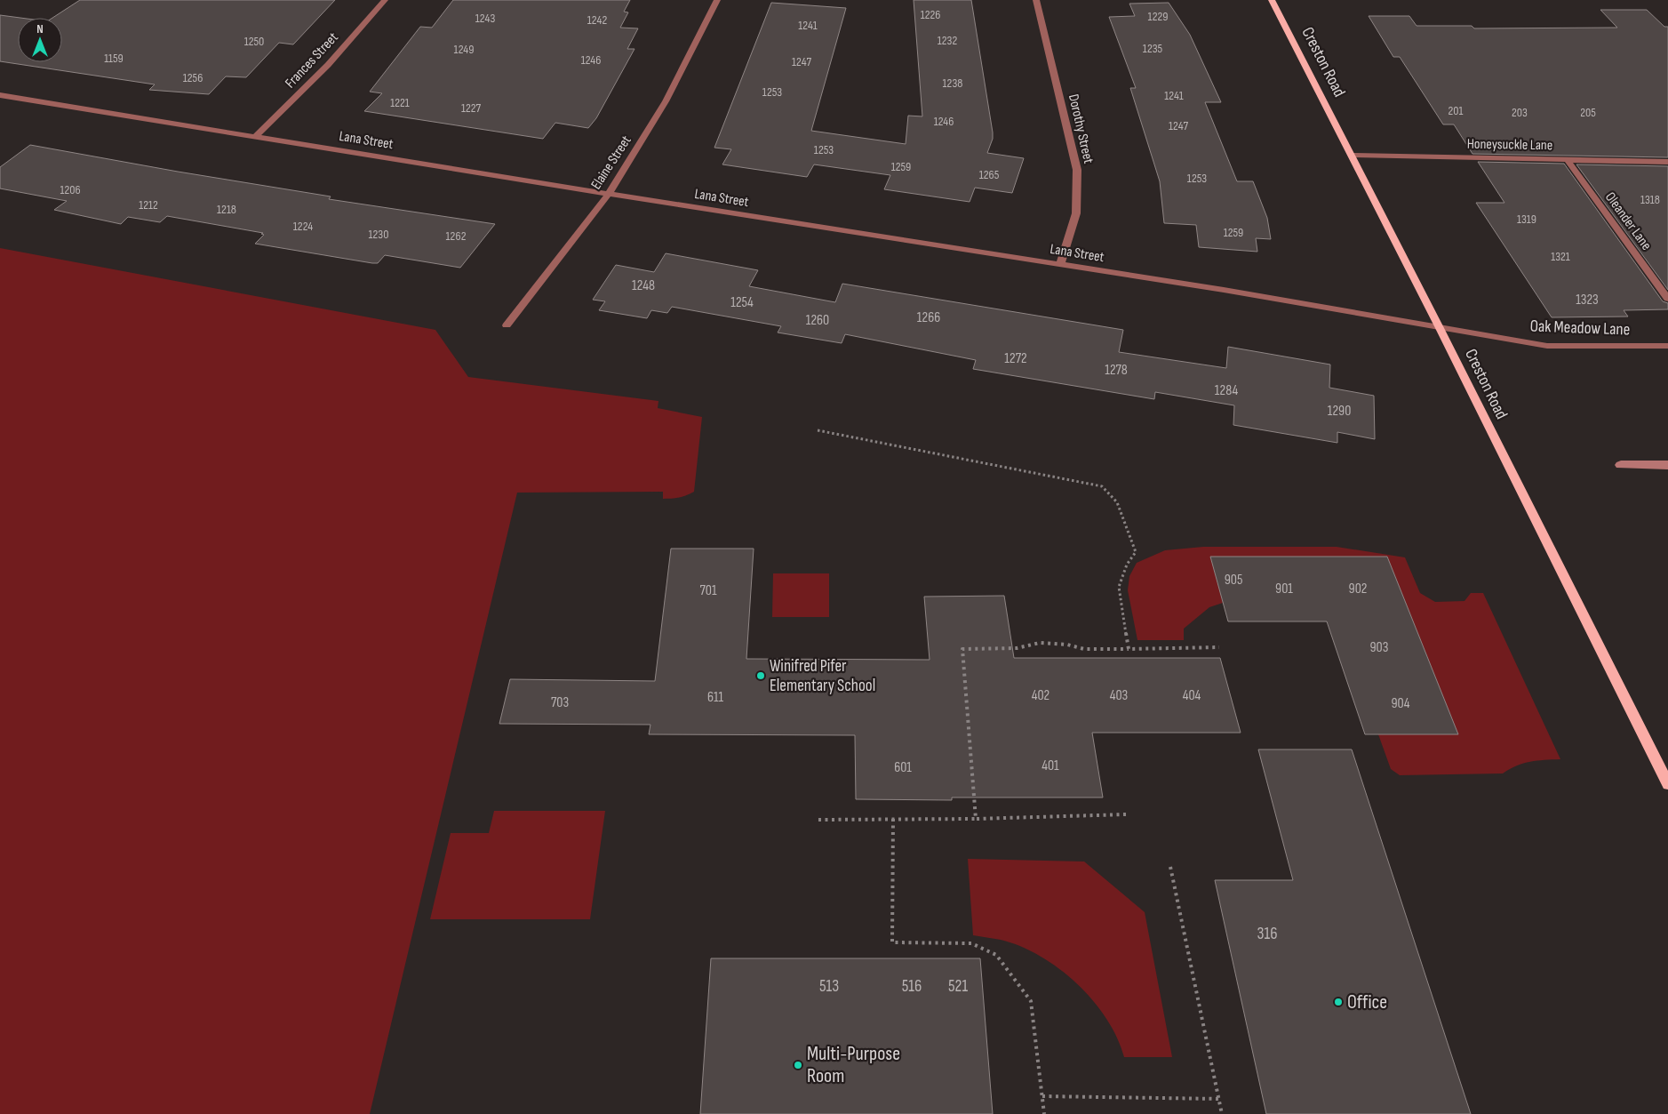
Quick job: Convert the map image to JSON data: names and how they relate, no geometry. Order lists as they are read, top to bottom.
{
  "streets": {
    "main road": ["Creston Road"],
    "street": [
      "Frances Street",
      "Dorothy Street",
      "Lana Street",
      "Honeysuckle Lane",
      "Elaine Street",
      "Oleander Lane",
      "Oak Meadow Lane"
    ]
  },
  "crossings": [
    ["Frances Street", "Lana Street"],
    ["Creston Road", "Lana Street"],
    ["Creston Road", "Honeysuckle Lane"],
    ["Creston Road", "Oak Meadow Lane"],
    ["Dorothy Street", "Lana Street"],
    ["Lana Street", "Elaine Street"],
    ["Lana Street", "Oak Meadow Lane"],
    ["Honeysuckle Lane", "Oleander Lane"]
  ],
  "places": ["Winifred Pifer Elementary School", "Office", "Multi-Purpose Room"],
  "house_numbers": [
    "1226",
    "1229",
    "1243",
    "1242",
    "1241",
    "1232",
    "1250",
    "1235",
    "1249",
    "1159",
    "1246",
    "1247",
    "1256",
    "1238",
    "1253",
    "1241",
    "1221",
    "1227",
    "201",
    "203",
    "205",
    "1246",
    "1247",
    "1253",
    "1259",
    "1265",
    "1253",
    "1206",
    "1318",
    "1212",
    "1218",
    "1319",
    "1224",
    "1259",
    "1230",
    "1262",
    "1321",
    "1248",
    "1323",
    "1254",
    "1266",
    "1260",
    "1272",
    "1278",
    "1284",
    "1290",
    "905",
    "901",
    "902",
    "701",
    "903",
    "402",
    "403",
    "404",
    "611",
    "703",
    "904",
    "401",
    "601",
    "316",
    "513",
    "516",
    "521"
  ],
  "north": "top"
}
